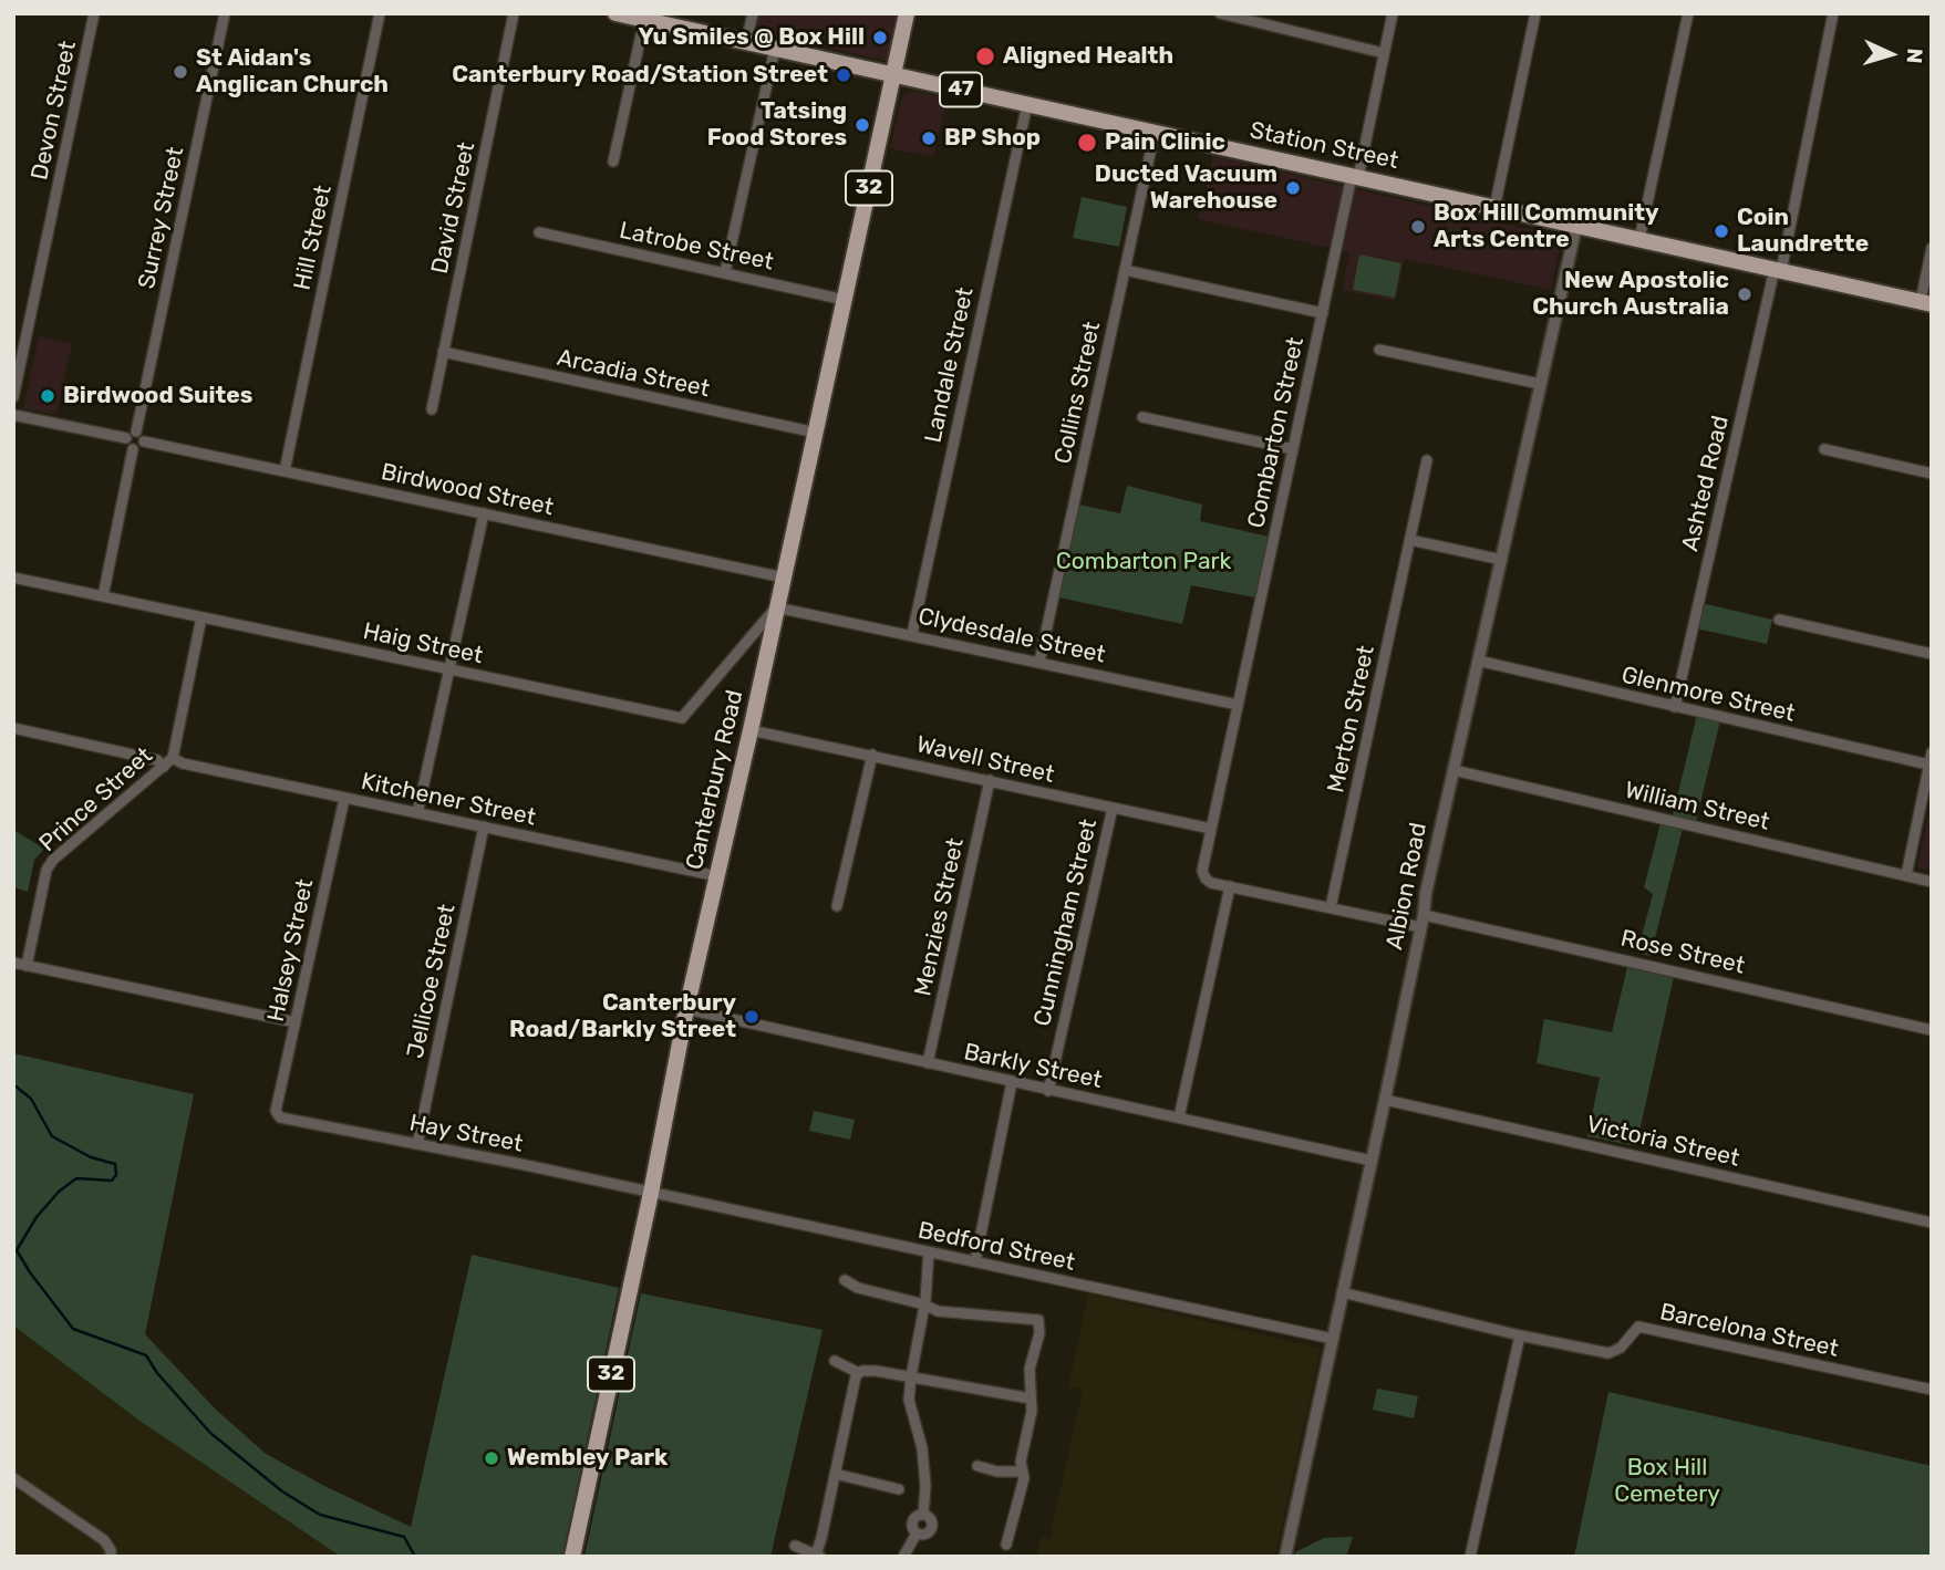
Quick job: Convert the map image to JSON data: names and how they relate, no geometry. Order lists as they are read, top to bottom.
{
  "streets": {
    "main road": [
      "47",
      "Station Street",
      "32",
      "Canterbury Road"
    ],
    "street": [
      "Devon Street",
      "David Street",
      "Surrey Street",
      "Hill Street",
      "Latrobe Street",
      "Landale Street",
      "Arcadia Street",
      "Collins Street",
      "Combarton Street",
      "Ashted Road",
      "Birdwood Street",
      "Clydesdale Street",
      "Haig Street",
      "Glenmore Street",
      "Merton Street",
      "Wavell Street",
      "Prince Street",
      "Kitchener Street",
      "William Street",
      "Albion Road",
      "Menzies Street",
      "Cunningham Street",
      "Halsey Street",
      "Rose Street",
      "Jellicoe Street",
      "Barkly Street",
      "Hay Street",
      "Victoria Street",
      "Bedford Street",
      "Barcelona Street"
    ]
  },
  "crossings": [
    ["Station Street", "Landale Street"],
    ["Station Street", "Collins Street"],
    ["Station Street", "Combarton Street"],
    ["Station Street", "Ashted Road"],
    ["Station Street", "Canterbury Road"],
    ["Station Street", "Albion Road"],
    ["David Street", "Arcadia Street"],
    ["Surrey Street", "Birdwood Street"],
    ["Hill Street", "Birdwood Street"],
    ["Latrobe Street", "Canterbury Road"],
    ["Landale Street", "Clydesdale Street"],
    ["Arcadia Street", "Canterbury Road"],
    ["Collins Street", "Clydesdale Street"],
    ["Combarton Street", "Clydesdale Street"],
    ["Combarton Street", "Wavell Street"],
    ["Combarton Street", "Rose Street"],
    ["Ashted Road", "Glenmore Street"],
    ["Birdwood Street", "Canterbury Road"],
    ["Clydesdale Street", "Haig Street"],
    ["Clydesdale Street", "Canterbury Road"],
    ["Haig Street", "Canterbury Road"],
    ["Haig Street", "Prince Street"],
    ["Glenmore Street", "Albion Road"],
    ["Merton Street", "Rose Street"],
    ["Wavell Street", "Canterbury Road"],
    ["Wavell Street", "Menzies Street"],
    ["Wavell Street", "Cunningham Street"],
    ["Canterbury Road", "Kitchener Street"],
    ["Canterbury Road", "Barkly Street"],
    ["Canterbury Road", "Hay Street"],
    ["Canterbury Road", "Bedford Street"],
    ["Prince Street", "Kitchener Street"],
    ["Kitchener Street", "Halsey Street"],
    ["Kitchener Street", "Jellicoe Street"],
    ["William Street", "Albion Road"],
    ["Albion Road", "Rose Street"],
    ["Albion Road", "Barkly Street"],
    ["Albion Road", "Victoria Street"],
    ["Albion Road", "Bedford Street"],
    ["Albion Road", "Barcelona Street"],
    ["Menzies Street", "Barkly Street"],
    ["Cunningham Street", "Barkly Street"],
    ["Halsey Street", "Hay Street"],
    ["Jellicoe Street", "Hay Street"],
    ["Hay Street", "Bedford Street"]
  ],
  "parks": ["Combarton Park", "Box Hill Cemetery"],
  "places": [
    "Yu Smiles @ Box Hill",
    "Aligned Health",
    "St Aidan's Anglican Church",
    "Canterbury Road/Station Street",
    "Tatsing Food Stores",
    "BP Shop",
    "Pain Clinic",
    "Ducted Vacuum Warehouse",
    "Box Hill Community Arts Centre",
    "Coin Laundrette",
    "New Apostolic Church Australia",
    "Birdwood Suites",
    "Canterbury Road/Barkly Street",
    "Wembley Park"
  ],
  "north": "right"
}
